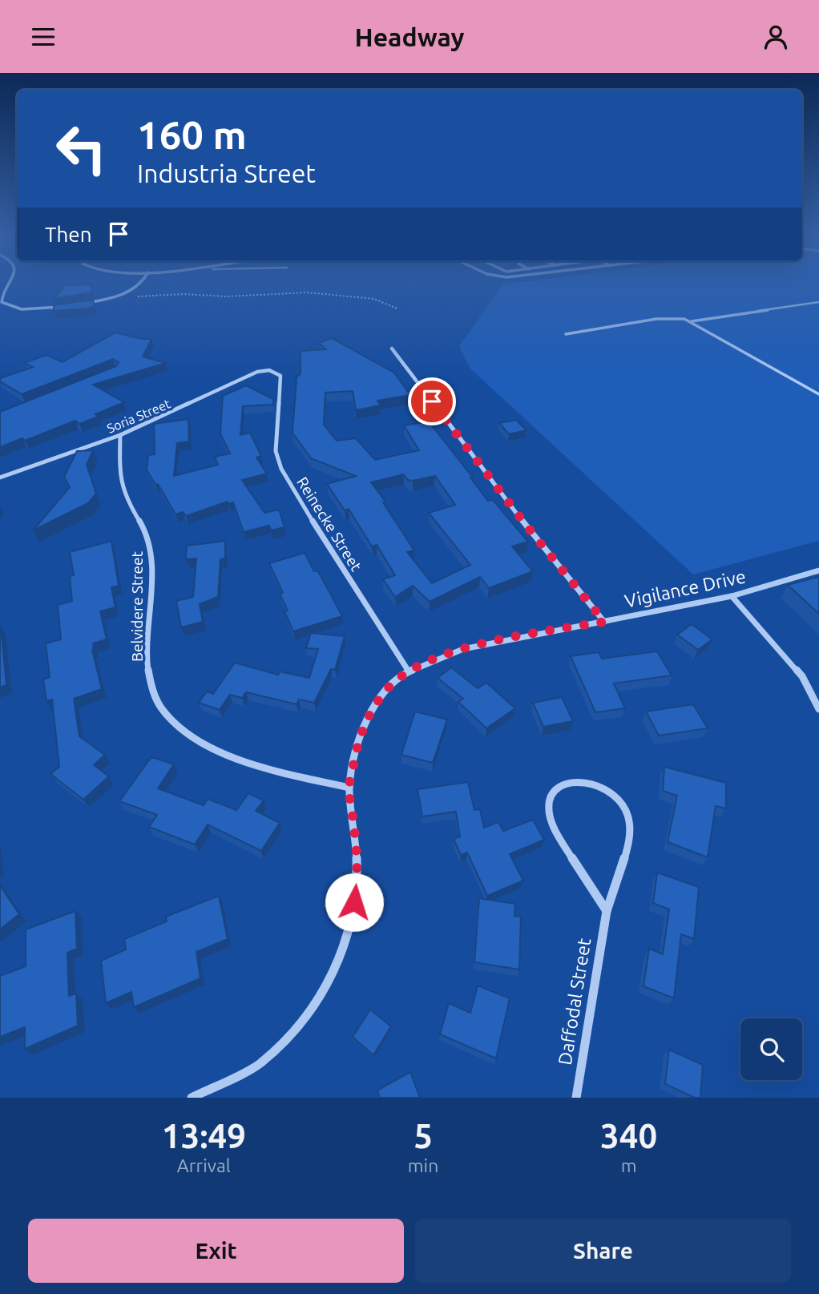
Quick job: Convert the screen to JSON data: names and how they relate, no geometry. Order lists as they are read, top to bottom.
{
  "streets": {
    "street": [
      "Soria Street",
      "Reinecke Street",
      "Vigilance Drive",
      "Belvidere Street",
      "Daffodal Street"
    ]
  },
  "crossings": [
    ["Soria Street", "Reinecke Street"],
    ["Soria Street", "Belvidere Street"],
    ["Reinecke Street", "Vigilance Drive"],
    ["Vigilance Drive", "Belvidere Street"]
  ],
  "page": {
    "header": "Headway",
    "turn": ["160 m", "Industria Street"],
    "then": "Then",
    "eta": [
      "13:49",
      "Arrival",
      "5",
      "min",
      "340",
      "m"
    ],
    "buttons": ["Exit", "Share"]
  }
}
